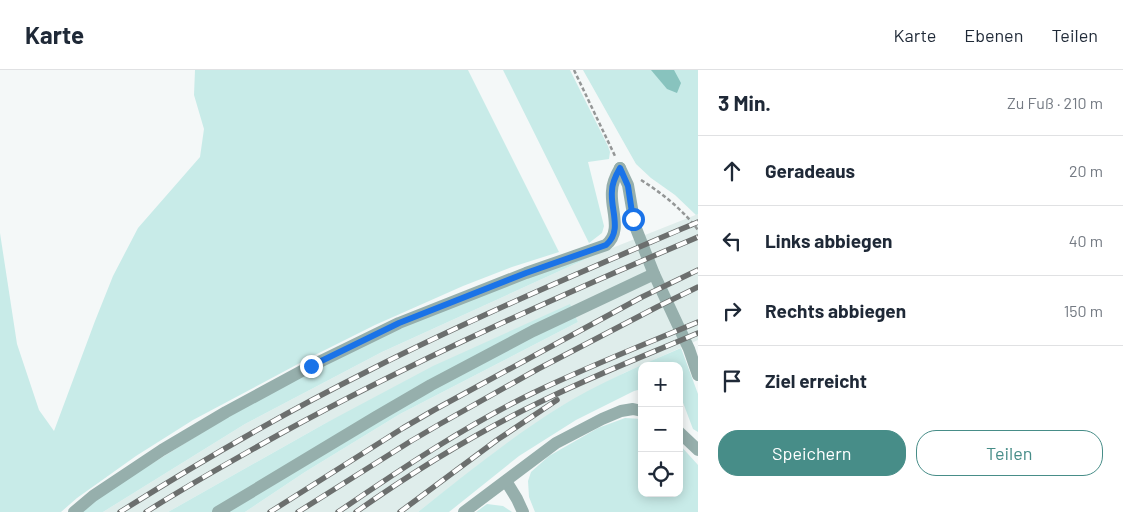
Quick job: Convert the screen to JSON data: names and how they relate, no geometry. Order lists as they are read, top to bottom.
{
  "page": {
    "header": "Karte",
    "nav": ["Karte", "Ebenen", "Teilen"],
    "heading": ["3 Min.", "Zu Fuß · 210 m"],
    "list": [
      ["Geradeaus", "20 m"],
      ["Links abbiegen", "40 m"],
      ["Rechts abbiegen", "150 m"],
      "Ziel erreicht"
    ],
    "map_buttons": ["+", "−"],
    "buttons": ["Speichern", "Teilen"]
  }
}
